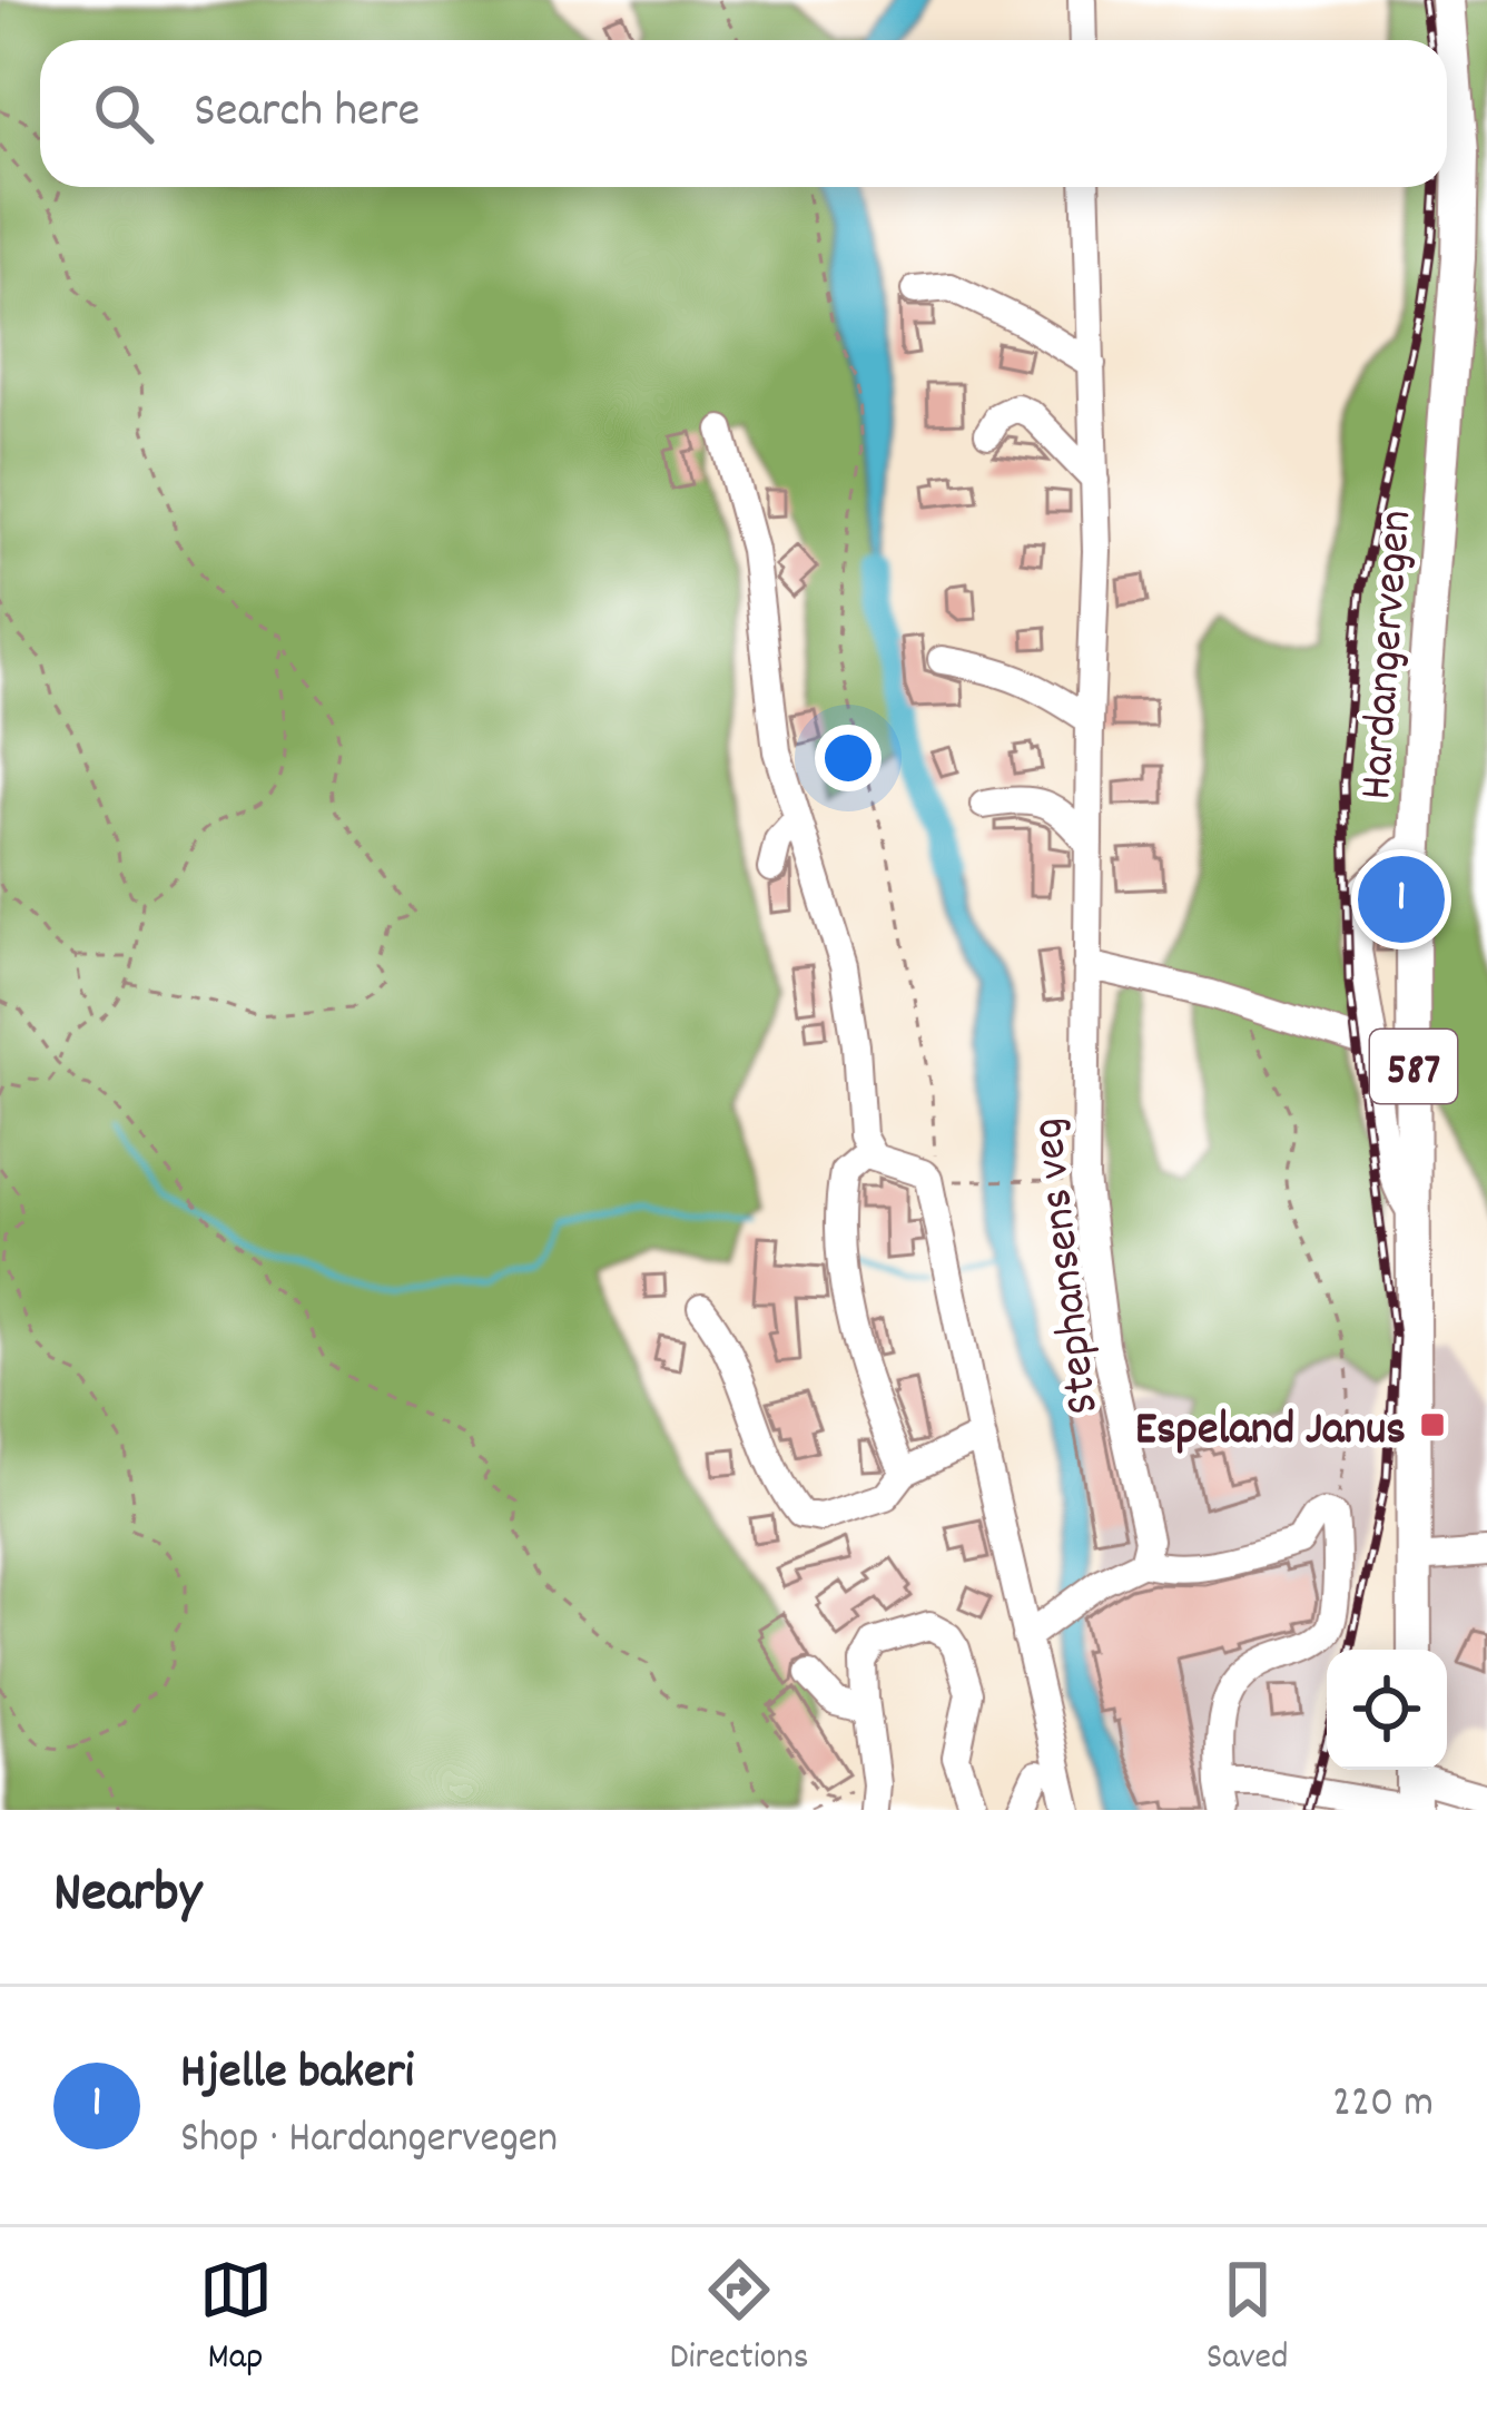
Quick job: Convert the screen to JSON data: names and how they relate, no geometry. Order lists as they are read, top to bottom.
{
  "streets": {
    "main road": ["Hardangervegen", "587"],
    "street": ["Stephansens veg"]
  },
  "places": {
    "transit": ["Espeland Janus"]
  },
  "page": {
    "search": "Search here",
    "pins": "1",
    "heading": "Nearby",
    "list": [
      {
        "mark": "1",
        "name": "Hjelle bakeri",
        "note": "Shop · Hardangervegen",
        "value": "220 m"
      }
    ],
    "nav": ["Map", "Directions", "Saved"]
  }
}
